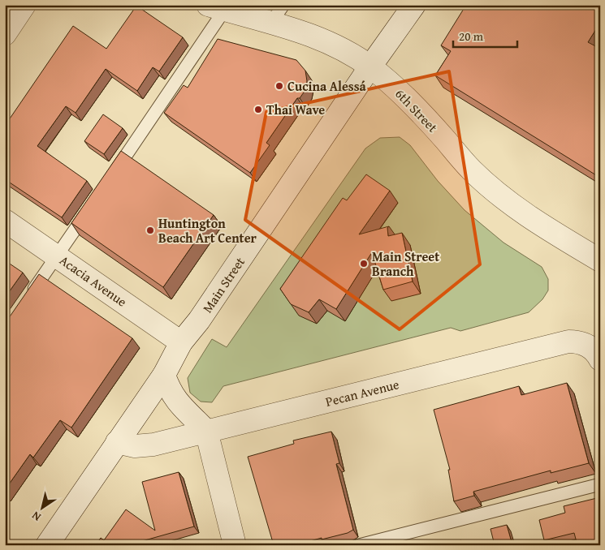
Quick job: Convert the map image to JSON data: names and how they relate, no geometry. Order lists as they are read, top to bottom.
{
  "streets": {
    "street": [
      "6th Street",
      "Acacia Avenue",
      "Main Street",
      "Pecan Avenue"
    ]
  },
  "crossings": [
    ["6th Street", "Main Street"],
    ["Acacia Avenue", "Main Street"],
    ["Main Street", "Pecan Avenue"]
  ],
  "places": [
    "Cucina Alessá",
    "Thai Wave",
    "Huntington Beach Art Center",
    "Main Street Branch"
  ],
  "scale_bar": "20 m",
  "north": "bottom left"
}
